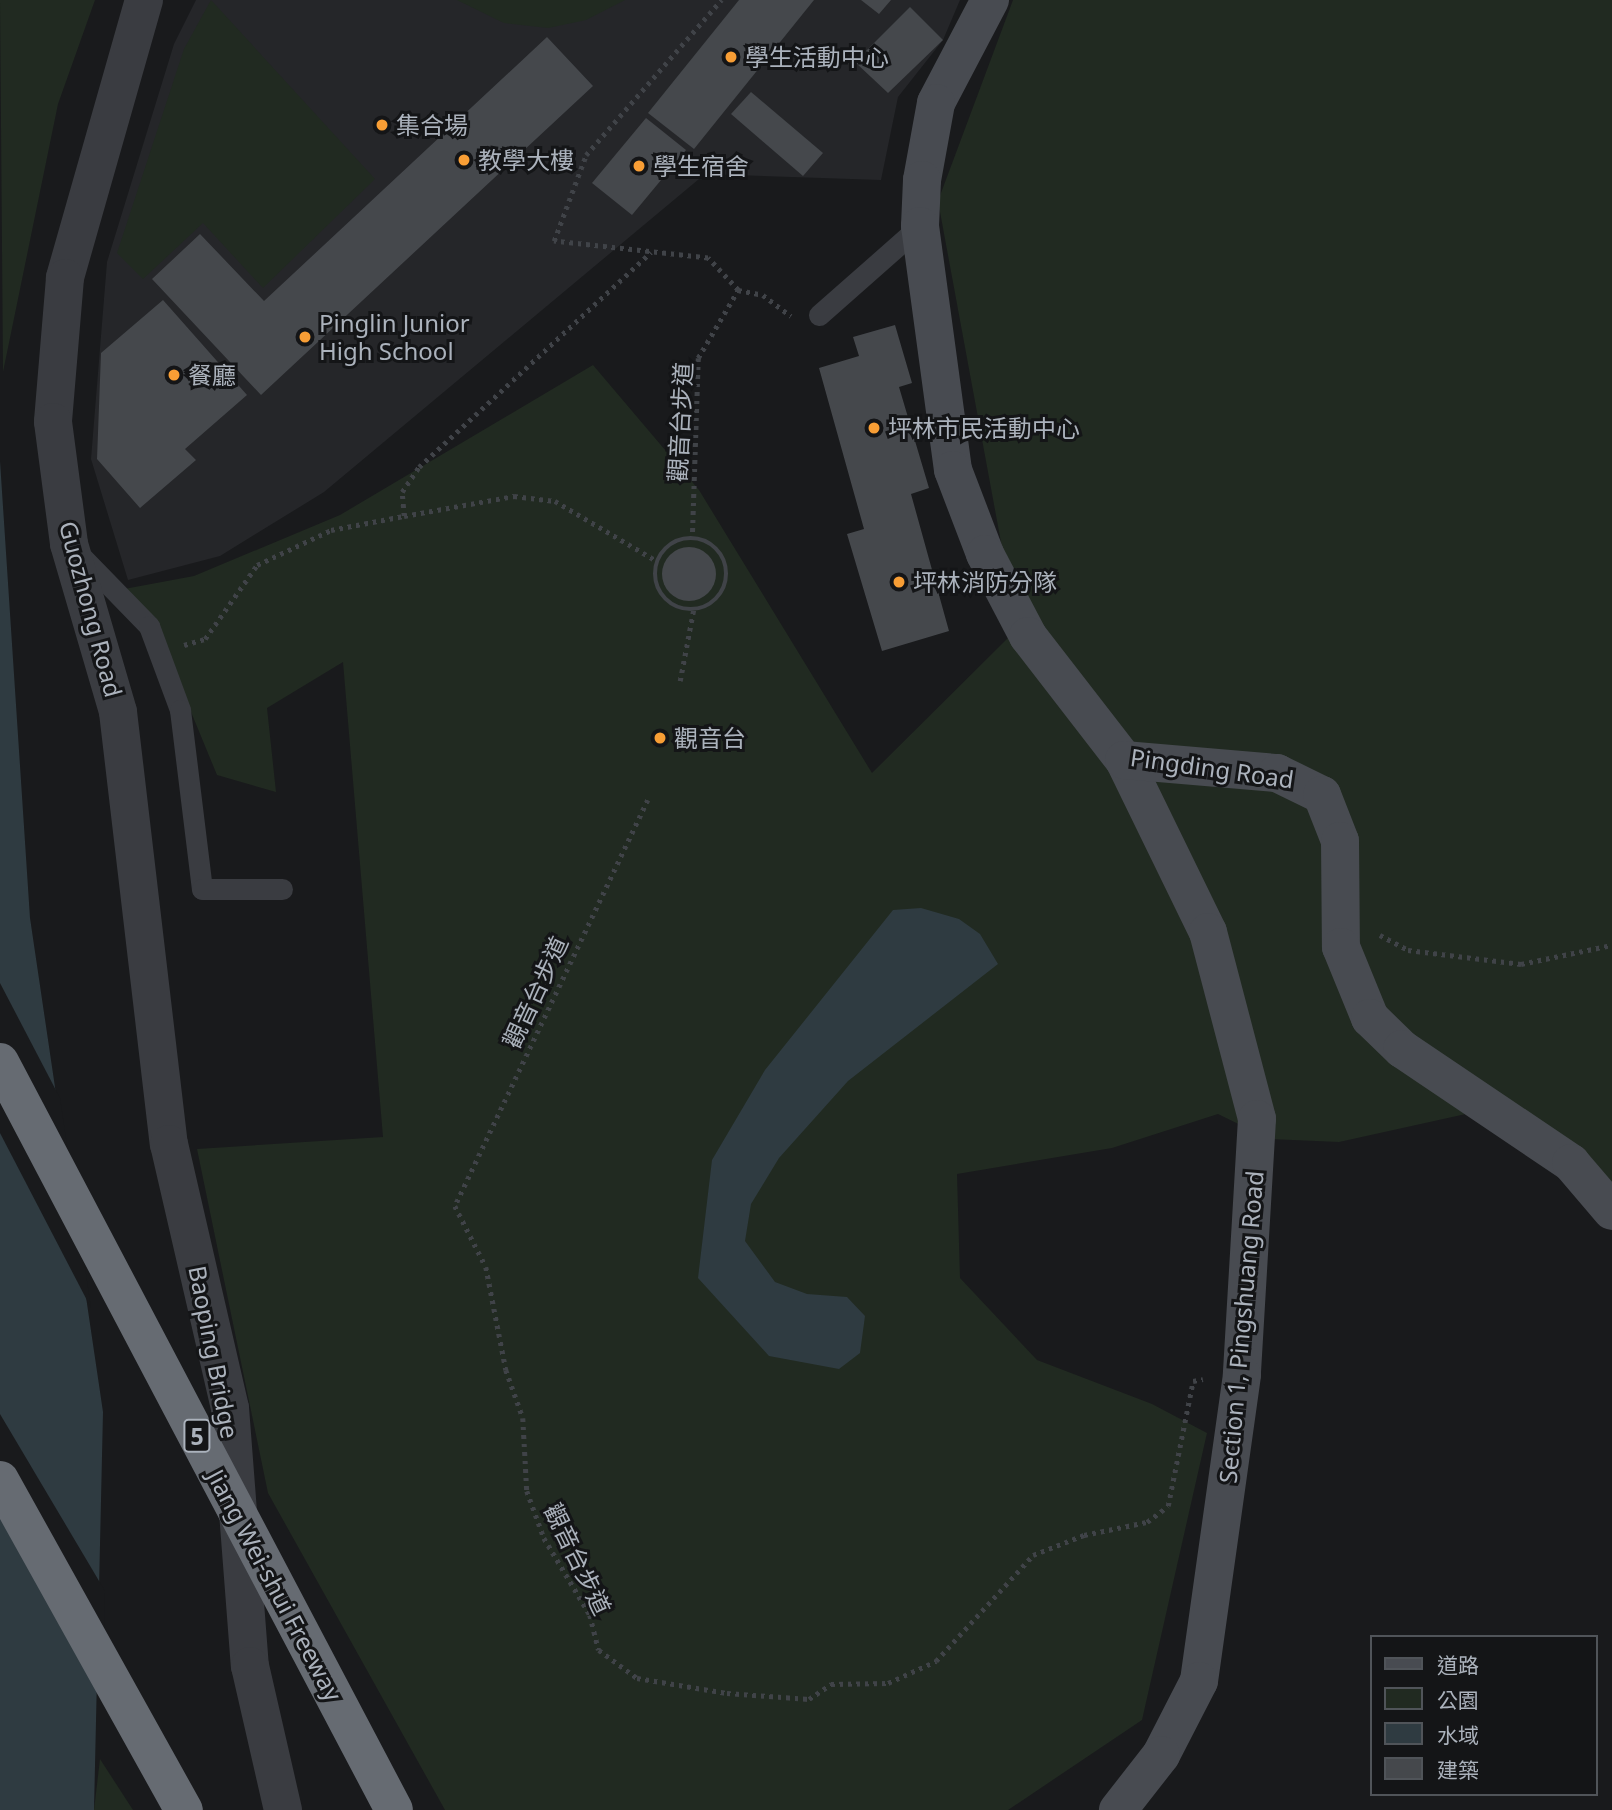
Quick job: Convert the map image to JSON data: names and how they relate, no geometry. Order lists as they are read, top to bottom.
{
  "streets": {
    "highway": ["5", "Jiang Wei-shui Freeway"],
    "main road": ["Pingding Road", "Section 1, Pingshuang Road"],
    "street": ["Guozhong Road", "Baoping Bridge"],
    "path": ["觀音台步道"]
  },
  "crossings": [
    ["觀音台步道", "Section 1, Pingshuang Road"],
    ["Guozhong Road", "Baoping Bridge"],
    ["Pingding Road", "Section 1, Pingshuang Road"]
  ],
  "places": [
    "學生活動中心",
    "集合場",
    "教學大樓",
    "學生宿舍",
    "Pinglin Junior High School",
    "餐廳",
    "坪林市民活動中心",
    "坪林消防分隊",
    "觀音台"
  ],
  "legend": [
    "道路",
    "公園",
    "水域",
    "建築"
  ]
}
